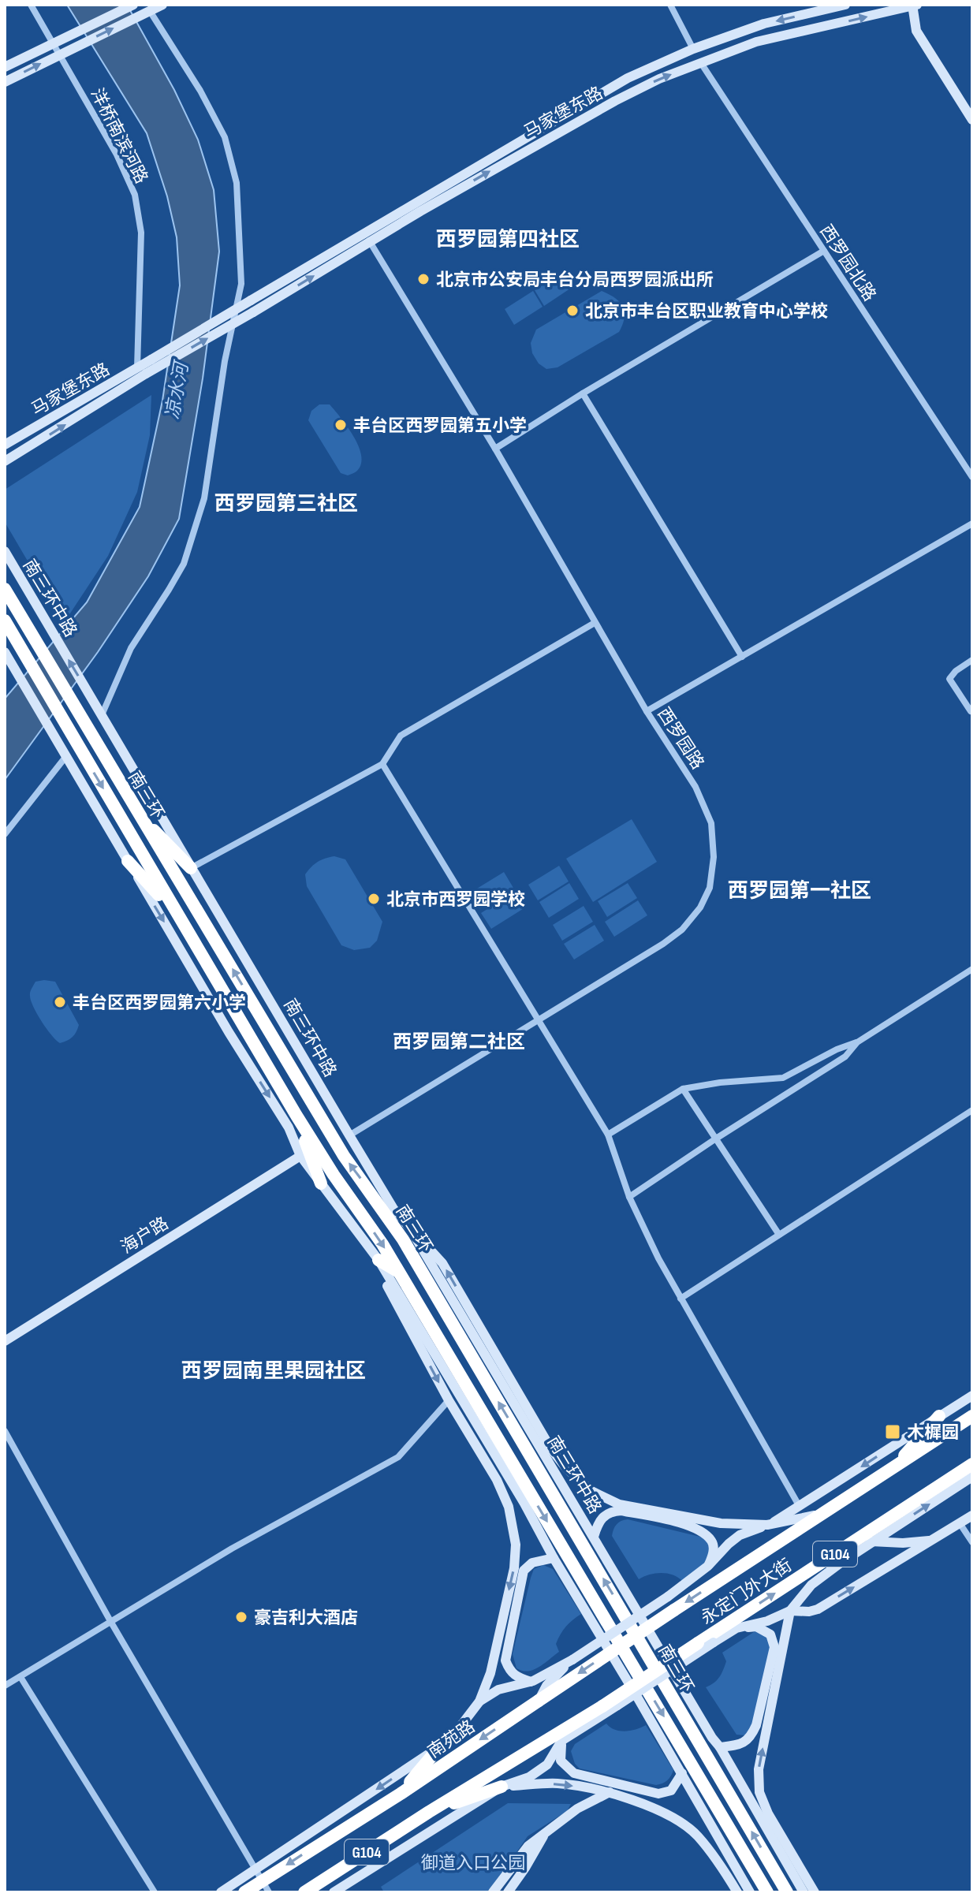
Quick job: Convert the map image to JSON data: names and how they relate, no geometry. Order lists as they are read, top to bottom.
{
  "streets": {
    "highway": [
      "南三环",
      "G104",
      "永定门外大街",
      "南苑路"
    ],
    "street": [
      "马家堡东路",
      "洋桥南滨河路",
      "西罗园北路",
      "南三环中路",
      "西罗园路",
      "海户路"
    ]
  },
  "crossings": [
    ["马家堡东路", "洋桥南滨河路"],
    ["马家堡东路", "西罗园北路"],
    ["马家堡东路", "西罗园路"],
    ["南三环中路", "西罗园路"],
    ["南三环中路", "南三环"],
    ["G104", "永定门外大街"],
    ["永定门外大街", "南苑路"]
  ],
  "districts": [
    "西罗园第四社区",
    "西罗园第三社区",
    "西罗园第一社区",
    "西罗园第二社区",
    "西罗园南里果园社区"
  ],
  "water": ["凉水河"],
  "parks": ["御道入口公园"],
  "places": {
    "other": [
      "北京市公安局丰台分局西罗园派出所",
      "北京市丰台区职业教育中心学校",
      "丰台区西罗园第五小学",
      "北京市西罗园学校",
      "丰台区西罗园第六小学",
      "豪吉利大酒店"
    ],
    "transit": ["木樨园"]
  }
}
